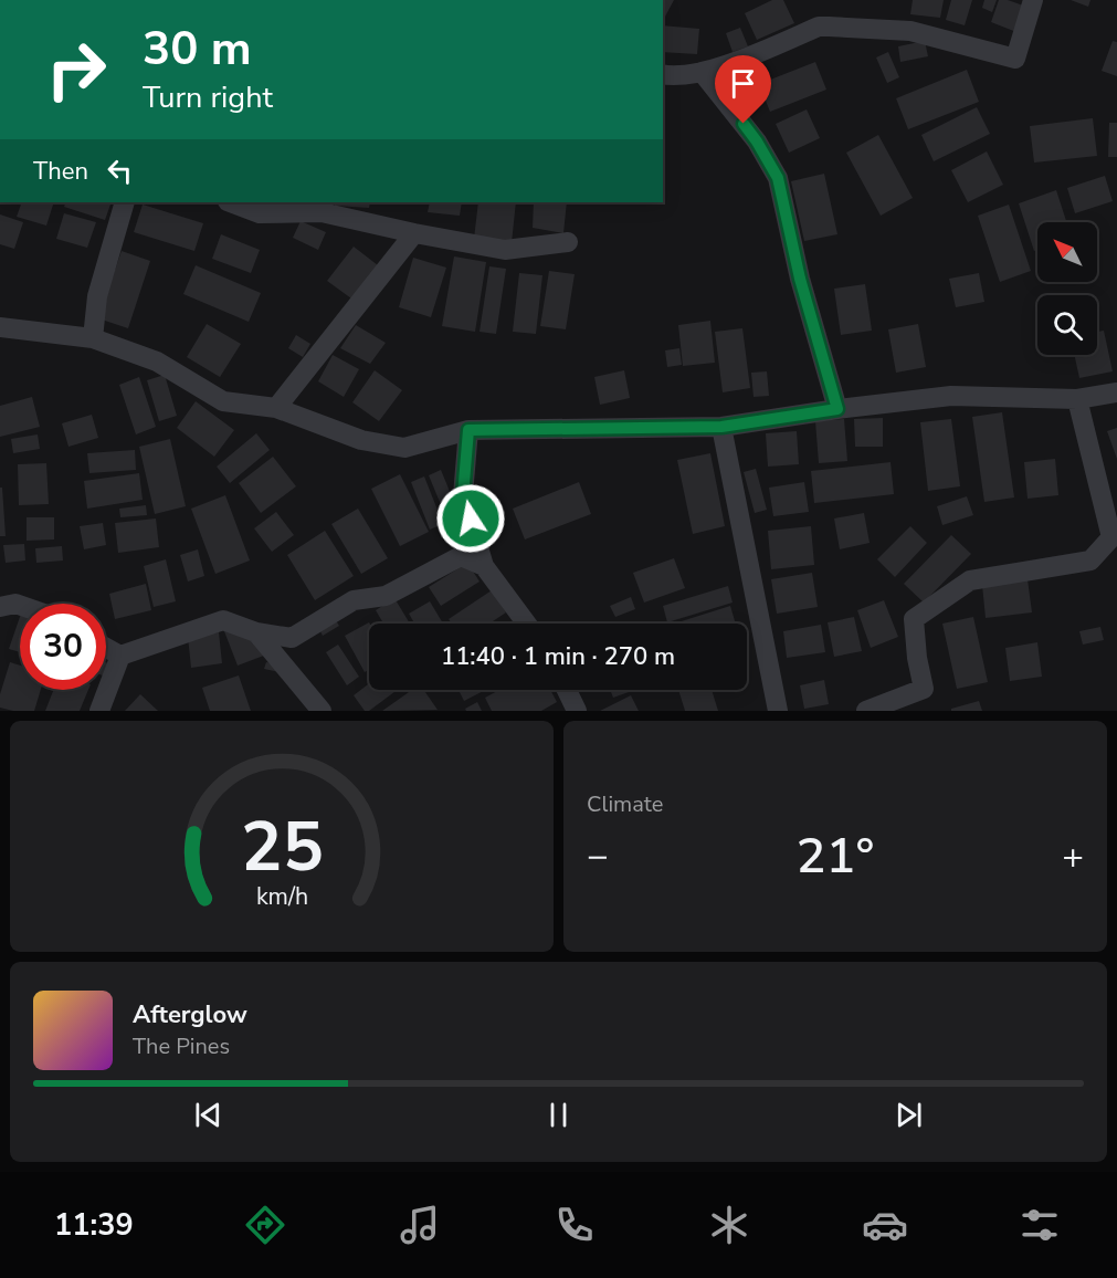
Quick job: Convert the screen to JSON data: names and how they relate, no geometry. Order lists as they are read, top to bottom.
{
  "north": "top left",
  "page": {
    "turn": ["30 m", "Turn right"],
    "then": "Then",
    "limit": "30",
    "trip": "11:40 · 1 min · 270 m",
    "tile": "Climate",
    "heat": ["−", "21°", "+"],
    "song": ["Afterglow", "The Pines"],
    "tabs": "11:39",
    "gauge": ["25", "km/h"]
  }
}
